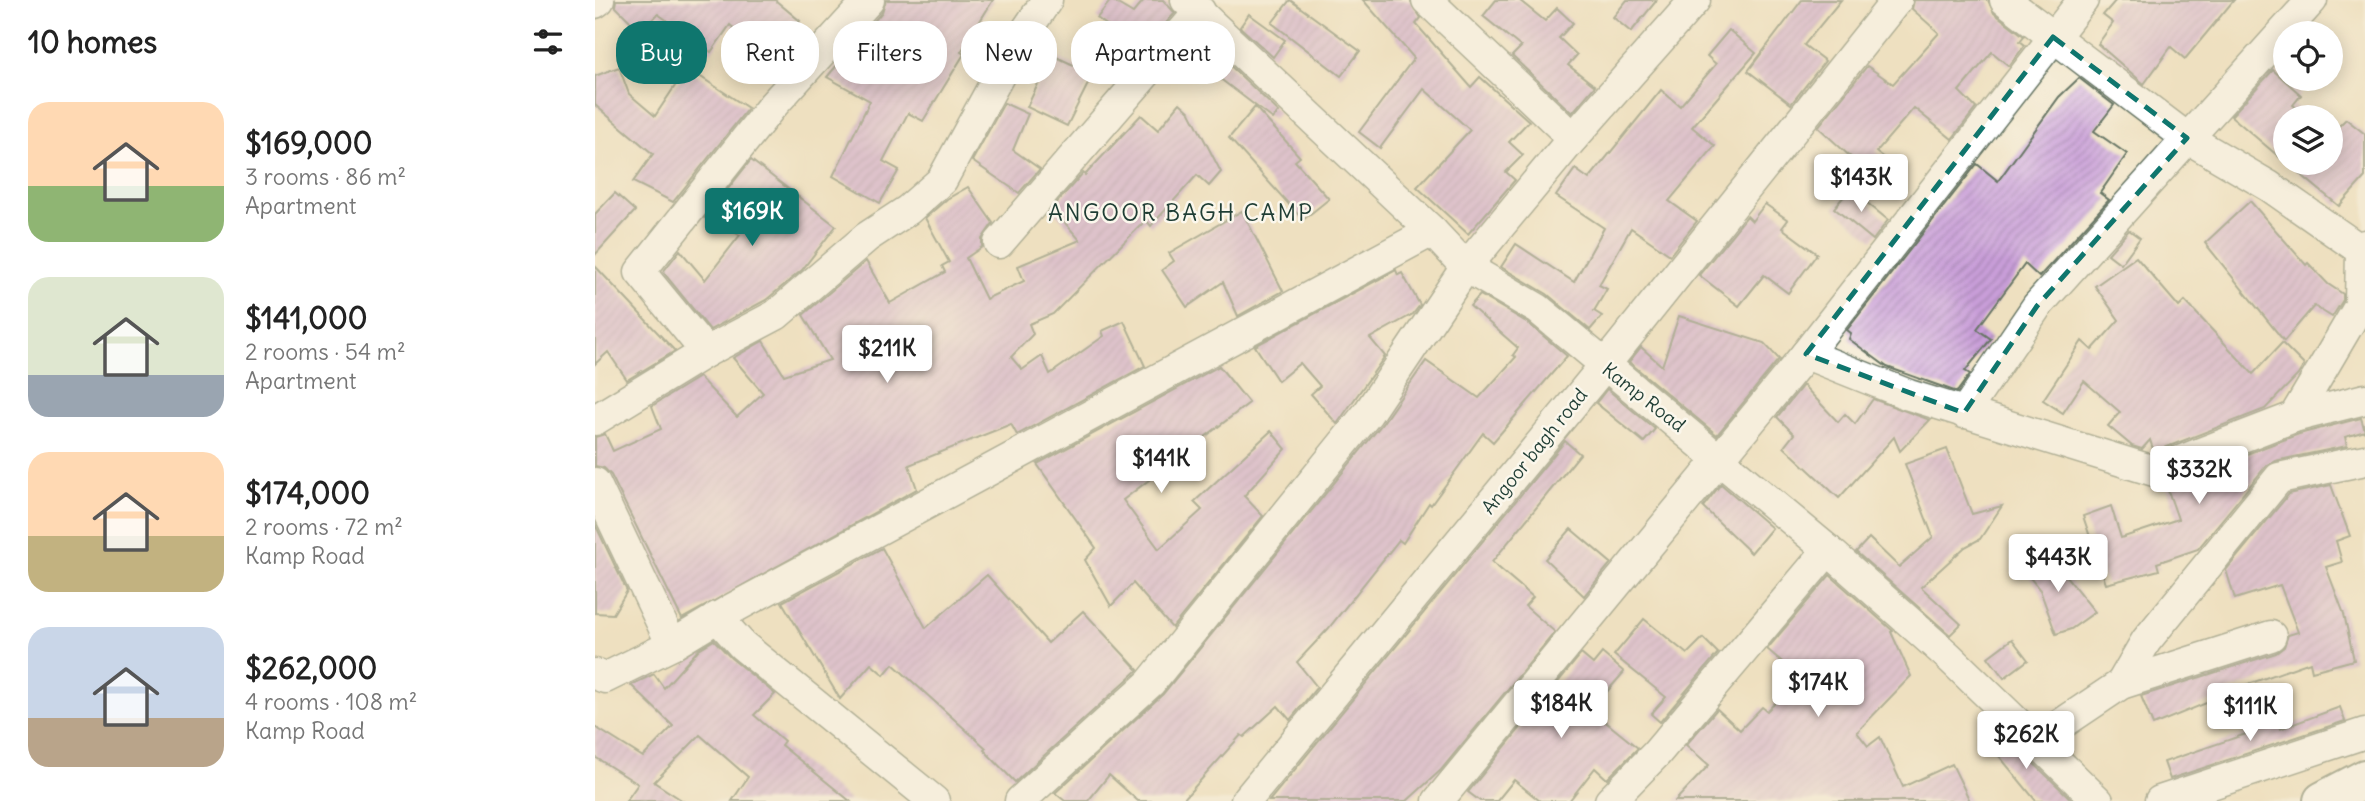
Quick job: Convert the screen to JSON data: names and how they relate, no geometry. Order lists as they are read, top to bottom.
{
  "streets": {
    "street": ["Kamp Road", "Angoor bagh road"]
  },
  "crossings": [
    ["Kamp Road", "Angoor bagh road"]
  ],
  "districts": ["ANGOOR BAGH CAMP"],
  "page": {
    "heading": "10 homes",
    "chip": [
      "Buy",
      "Rent",
      "Filters",
      "New",
      "Apartment"
    ],
    "list": [
      {
        "name": "$169,000",
        "note": "3 rooms · 86 m² · Apartment"
      },
      {
        "name": "$141,000",
        "note": "2 rooms · 54 m² · Apartment"
      },
      {
        "name": "$174,000",
        "note": "2 rooms · 72 m² · Kamp Road"
      },
      {
        "name": "$262,000",
        "note": "4 rooms · 108 m² · Kamp Road"
      }
    ],
    "price": [
      "$143K",
      "$169K",
      "$211K",
      "$141K",
      "$332K",
      "$443K",
      "$174K",
      "$184K",
      "$111K",
      "$262K"
    ]
  }
}
